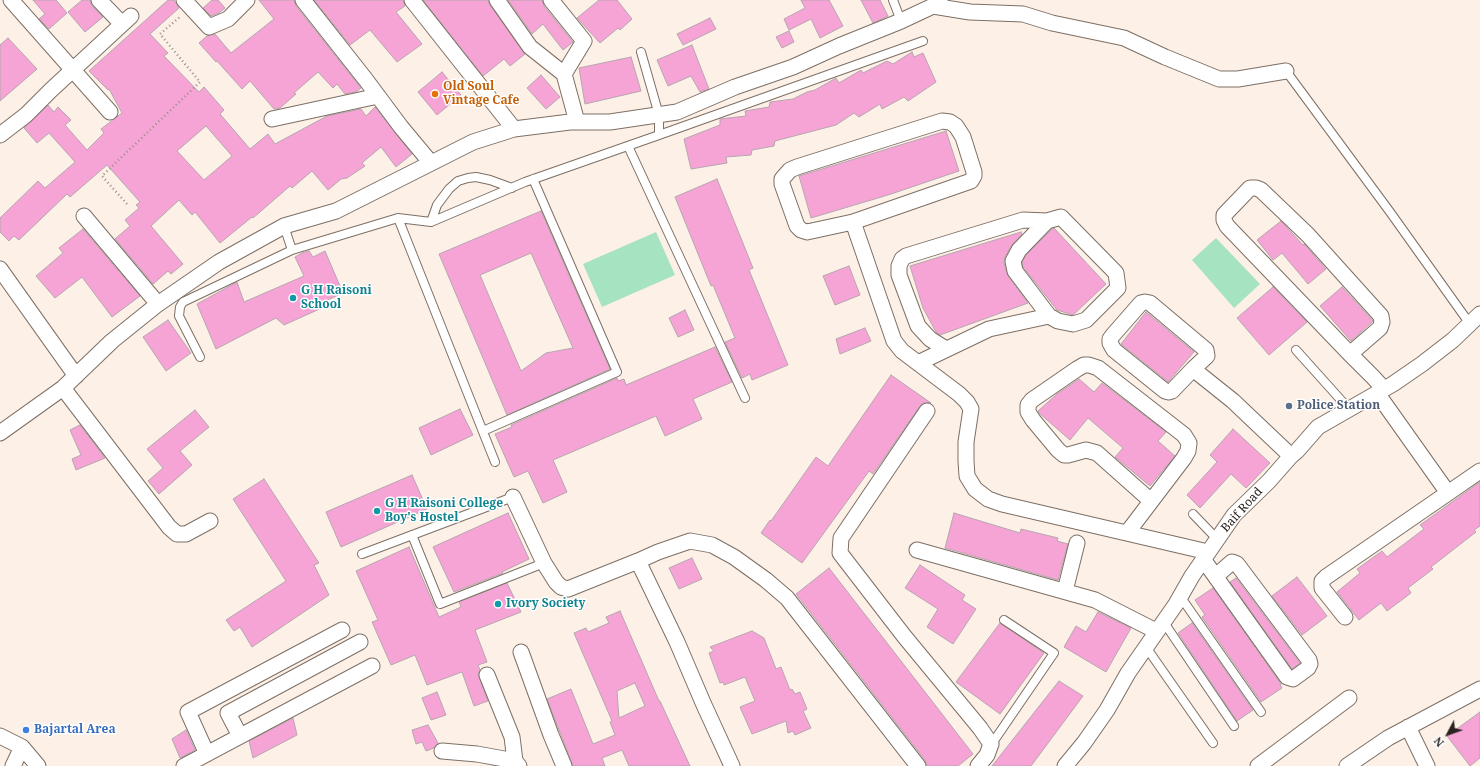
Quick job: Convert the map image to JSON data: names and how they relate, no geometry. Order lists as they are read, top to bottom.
{
  "streets": {
    "street": ["Baif Road"]
  },
  "places": [
    "Old Soul Vintage Cafe",
    "G H Raisoni School",
    "Police Station",
    "G H Raisoni College Boy's Hostel",
    "Ivory Society",
    "Bajartal Area"
  ],
  "north": "bottom left"
}
